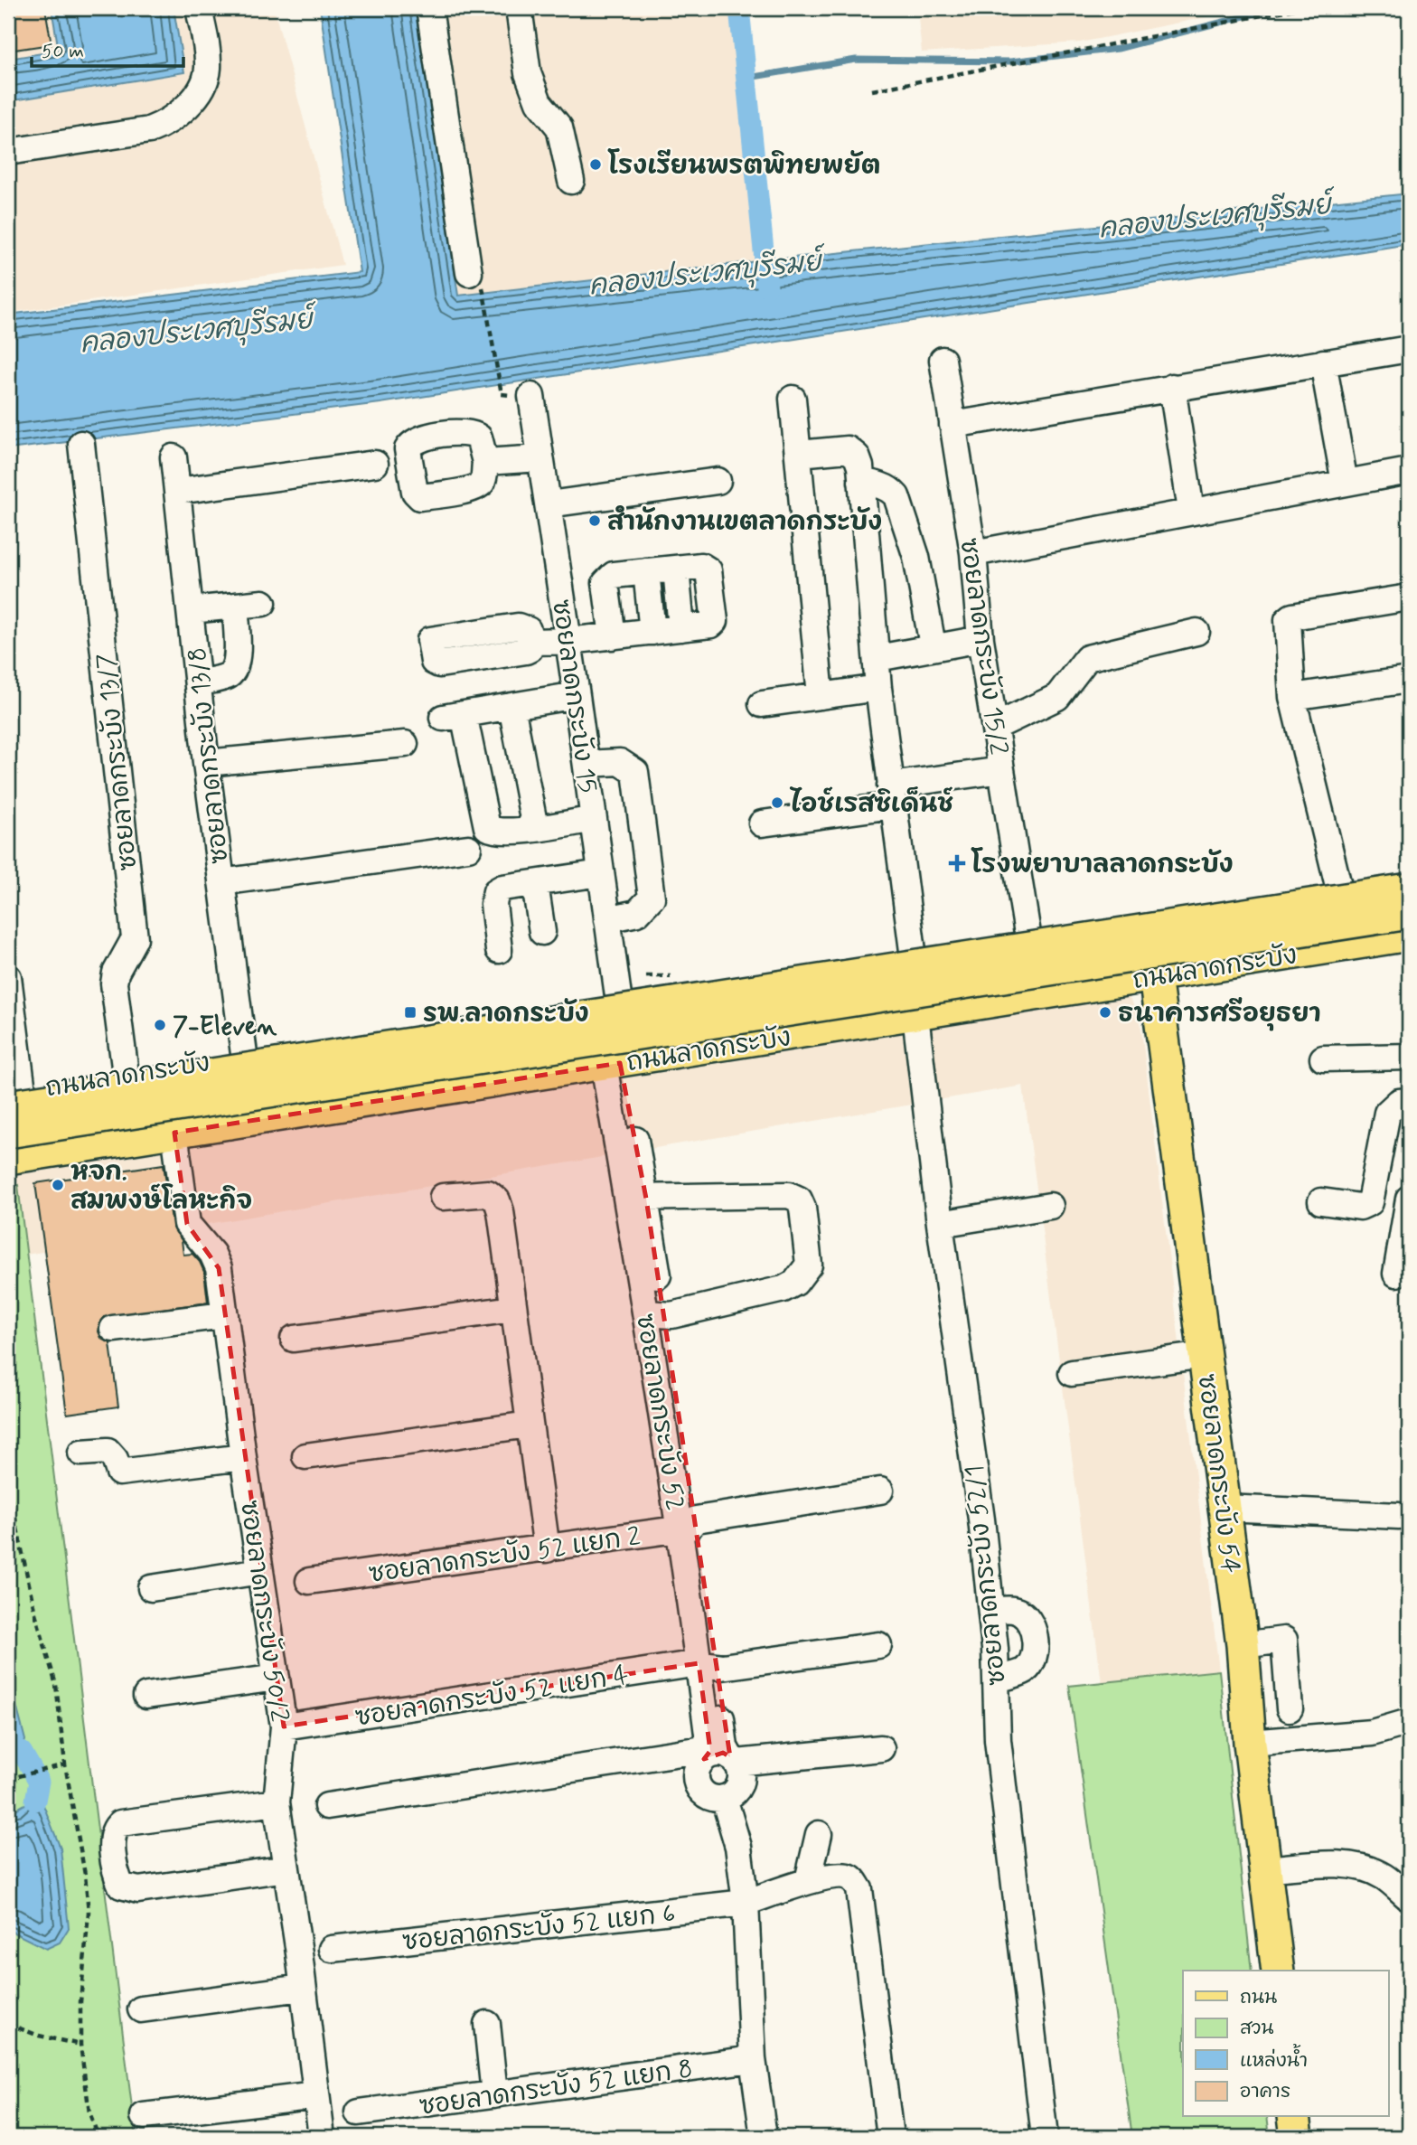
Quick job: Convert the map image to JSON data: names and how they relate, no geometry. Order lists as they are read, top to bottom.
{
  "streets": {
    "main road": ["ถนนลาดกระบัง", "ซอยลาดกระบัง 54"],
    "street": [
      "ซอยลาดกระบัง 15/2",
      "ซอยลาดกระบัง 15",
      "ซอยลาดกระบัง 13/8",
      "ซอยลาดกระบัง 13/7",
      "ซอยลาดกระบัง 52",
      "ซอยลาดกระบัง 52 แยก 2",
      "ซอยลาดกระบัง 52/1",
      "ซอยลาดกระบัง 50/2",
      "ซอยลาดกระบัง 52 แยก 4",
      "ซอยลาดกระบัง 52 แยก 6",
      "ซอยลาดกระบัง 52 แยก 8"
    ]
  },
  "crossings": [
    ["ซอยลาดกระบัง 15/2", "ถนนลาดกระบัง"],
    ["ซอยลาดกระบัง 15", "ถนนลาดกระบัง"],
    ["ซอยลาดกระบัง 13/8", "ถนนลาดกระบัง"],
    ["ซอยลาดกระบัง 13/7", "ถนนลาดกระบัง"],
    ["ถนนลาดกระบัง", "ซอยลาดกระบัง 52"],
    ["ถนนลาดกระบัง", "ซอยลาดกระบัง 54"],
    ["ถนนลาดกระบัง", "ซอยลาดกระบัง 52/1"],
    ["ถนนลาดกระบัง", "ซอยลาดกระบัง 50/2"],
    ["ซอยลาดกระบัง 52", "ซอยลาดกระบัง 52 แยก 2"],
    ["ซอยลาดกระบัง 52", "ซอยลาดกระบัง 52 แยก 4"],
    ["ซอยลาดกระบัง 50/2", "ซอยลาดกระบัง 52 แยก 4"]
  ],
  "water": ["คลองประเวศบุรีรมย์"],
  "places": {
    "other": [
      "โรงเรียนพรตพิทยพยัต",
      "สำนักงานเขตลาดกระบัง",
      "ไอช์เรสซิเด็นช์",
      "ธนาคารศรีอยุธยา",
      "7-Eleven",
      "หจก. สมพงษ์โลหะกิจ"
    ],
    "health": ["โรงพยาบาลลาดกระบัง"],
    "transit": ["รพ.ลาดกระบัง"]
  },
  "legend": [
    "ถนน",
    "สวน",
    "แหล่งน้ำ",
    "อาคาร"
  ],
  "scale_bar": "50 m"
}
